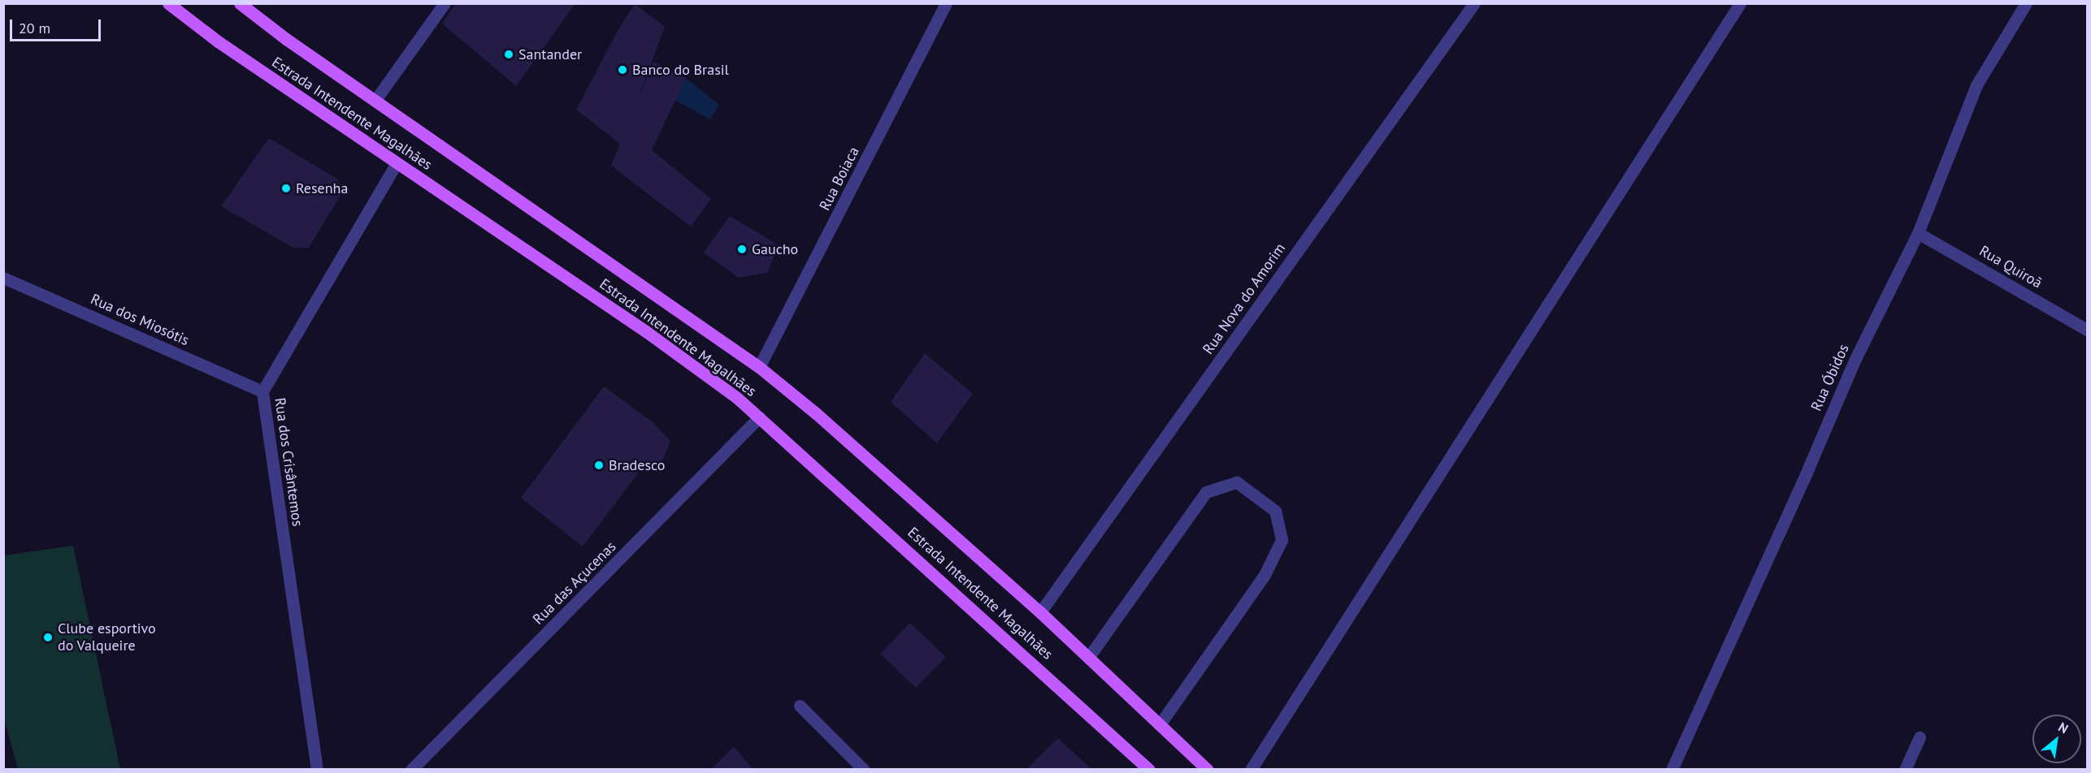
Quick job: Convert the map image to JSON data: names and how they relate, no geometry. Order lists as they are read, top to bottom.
{
  "streets": {
    "main road": ["Estrada Intendente Magalhães"],
    "street": [
      "Rua Boiaca",
      "Rua Quiroã",
      "Rua Nova do Amorim",
      "Rua dos Miosótis",
      "Rua Óbidos",
      "Rua dos Crisântemos",
      "Rua das Açucenas"
    ]
  },
  "crossings": [
    ["Estrada Intendente Magalhães", "Rua Boiaca"],
    ["Estrada Intendente Magalhães", "Rua Nova do Amorim"],
    ["Estrada Intendente Magalhães", "Rua dos Crisântemos"],
    ["Estrada Intendente Magalhães", "Rua das Açucenas"],
    ["Rua Quiroã", "Rua Óbidos"],
    ["Rua dos Miosótis", "Rua dos Crisântemos"]
  ],
  "places": [
    "Santander",
    "Banco do Brasil",
    "Resenha",
    "Gaucho",
    "Bradesco",
    "Clube esportivo do Valqueire"
  ],
  "scale_bar": "20 m",
  "north": "top right"
}
